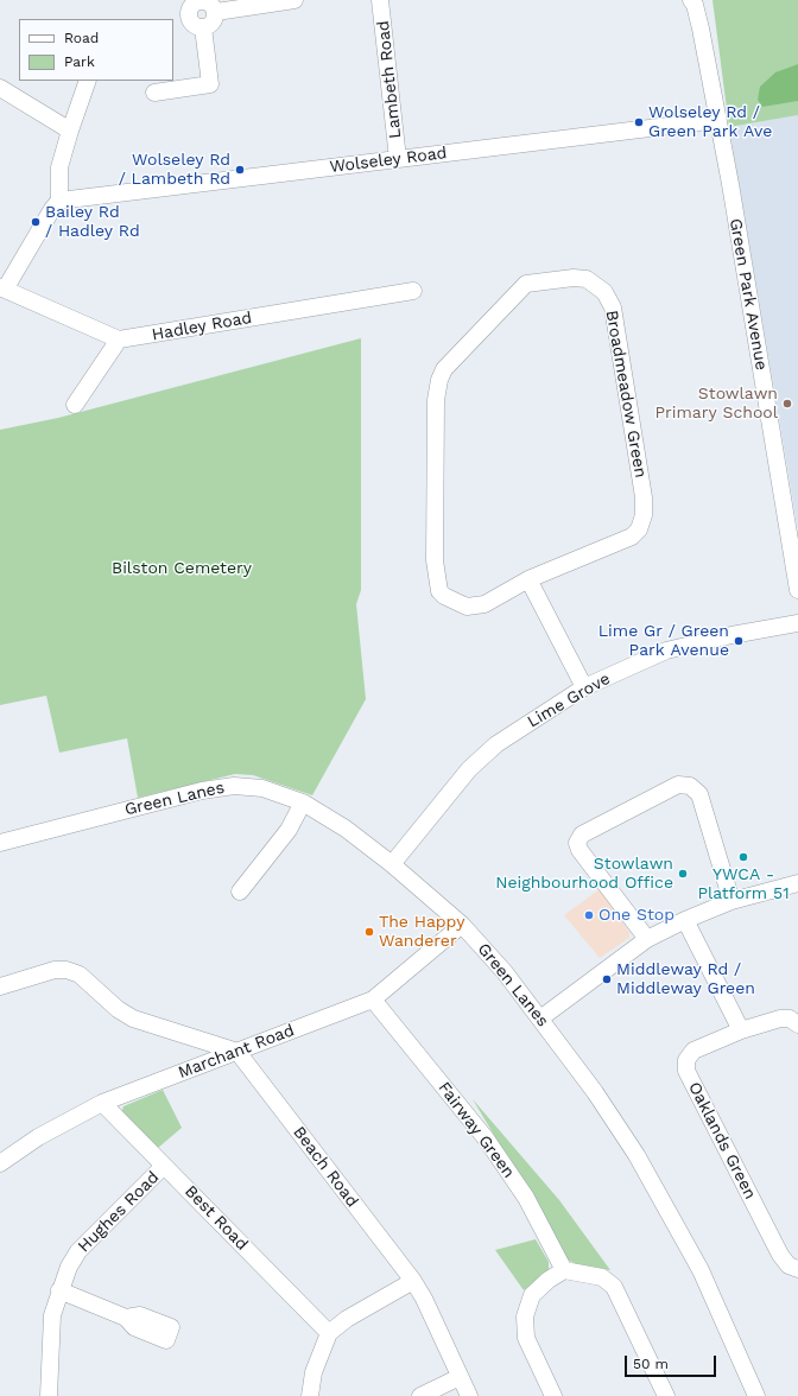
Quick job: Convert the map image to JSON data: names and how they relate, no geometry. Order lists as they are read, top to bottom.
{
  "streets": {
    "street": [
      "Lambeth Road",
      "Wolseley Road",
      "Green Park Avenue",
      "Hadley Road",
      "Broadmeadow Green",
      "Lime Grove",
      "Green Lanes",
      "Marchant Road",
      "Fairway Green",
      "Oaklands Green",
      "Beach Road",
      "Hughes Road",
      "Best Road"
    ]
  },
  "crossings": [
    ["Lambeth Road", "Wolseley Road"],
    ["Wolseley Road", "Green Park Avenue"],
    ["Lime Grove", "Green Lanes"],
    ["Green Lanes", "Marchant Road"],
    ["Marchant Road", "Fairway Green"],
    ["Marchant Road", "Beach Road"],
    ["Marchant Road", "Best Road"],
    ["Hughes Road", "Best Road"]
  ],
  "parks": ["Bilston Cemetery"],
  "places": [
    "Wolseley Rd / Green Park Ave",
    "Wolseley Rd / Lambeth Rd",
    "Bailey Rd / Hadley Rd",
    "Stowlawn Primary School",
    "Lime Gr / Green Park Avenue",
    "YWCA - Platform 51",
    "Stowlawn Neighbourhood Office",
    "One Stop",
    "The Happy Wanderer",
    "Middleway Rd / Middleway Green"
  ],
  "legend": ["Road", "Park"],
  "scale_bar": "50 m"
}
